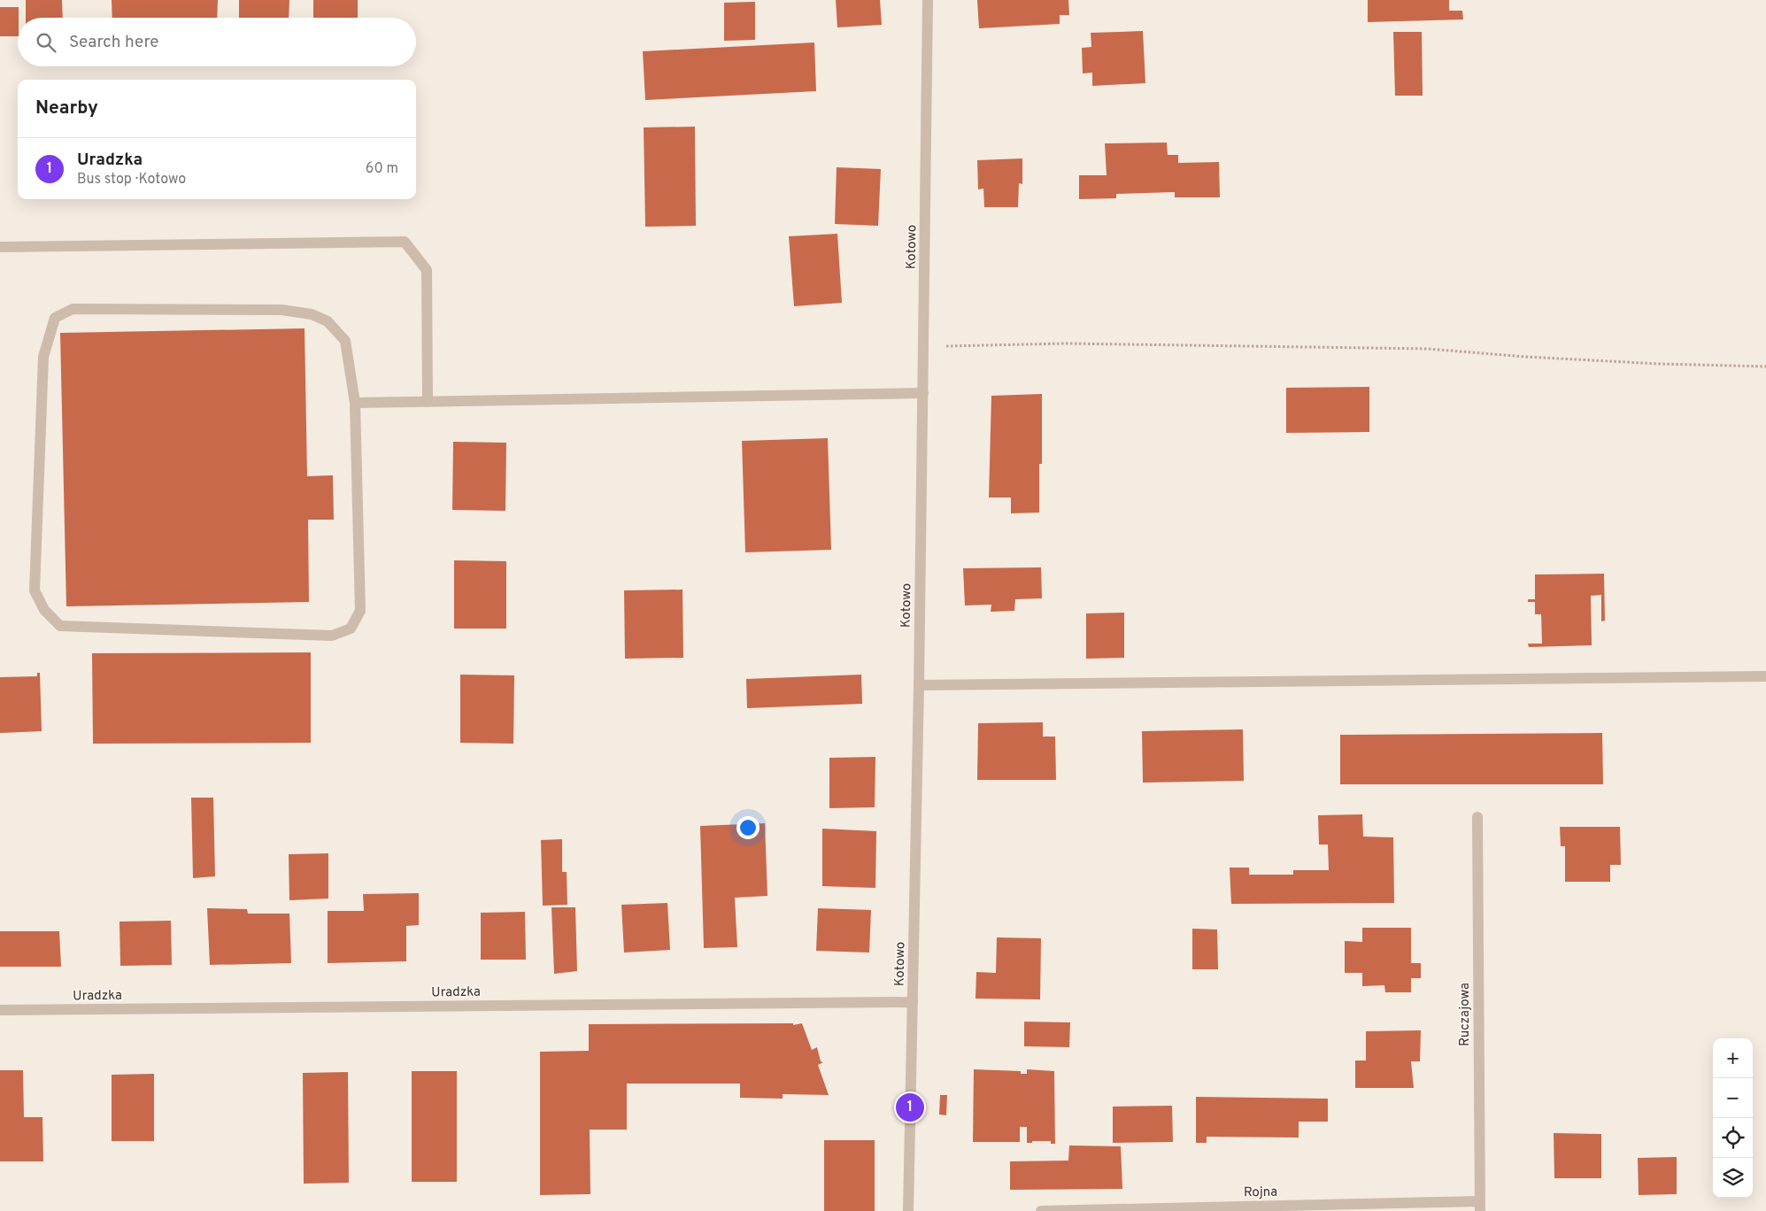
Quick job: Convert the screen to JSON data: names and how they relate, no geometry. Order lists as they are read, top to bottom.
{
  "streets": {
    "street": [
      "Kotowo",
      "Uradzka",
      "Ruczajowa",
      "Rojna"
    ]
  },
  "crossings": [
    ["Kotowo", "Uradzka"],
    ["Ruczajowa", "Rojna"]
  ],
  "page": {
    "search": "Search here",
    "heading": "Nearby",
    "list": [
      {
        "mark": "1",
        "name": "Uradzka",
        "note": "Bus stop · Kotowo",
        "value": "60 m"
      }
    ],
    "map_buttons": ["+", "−"],
    "pins": "1"
  }
}
